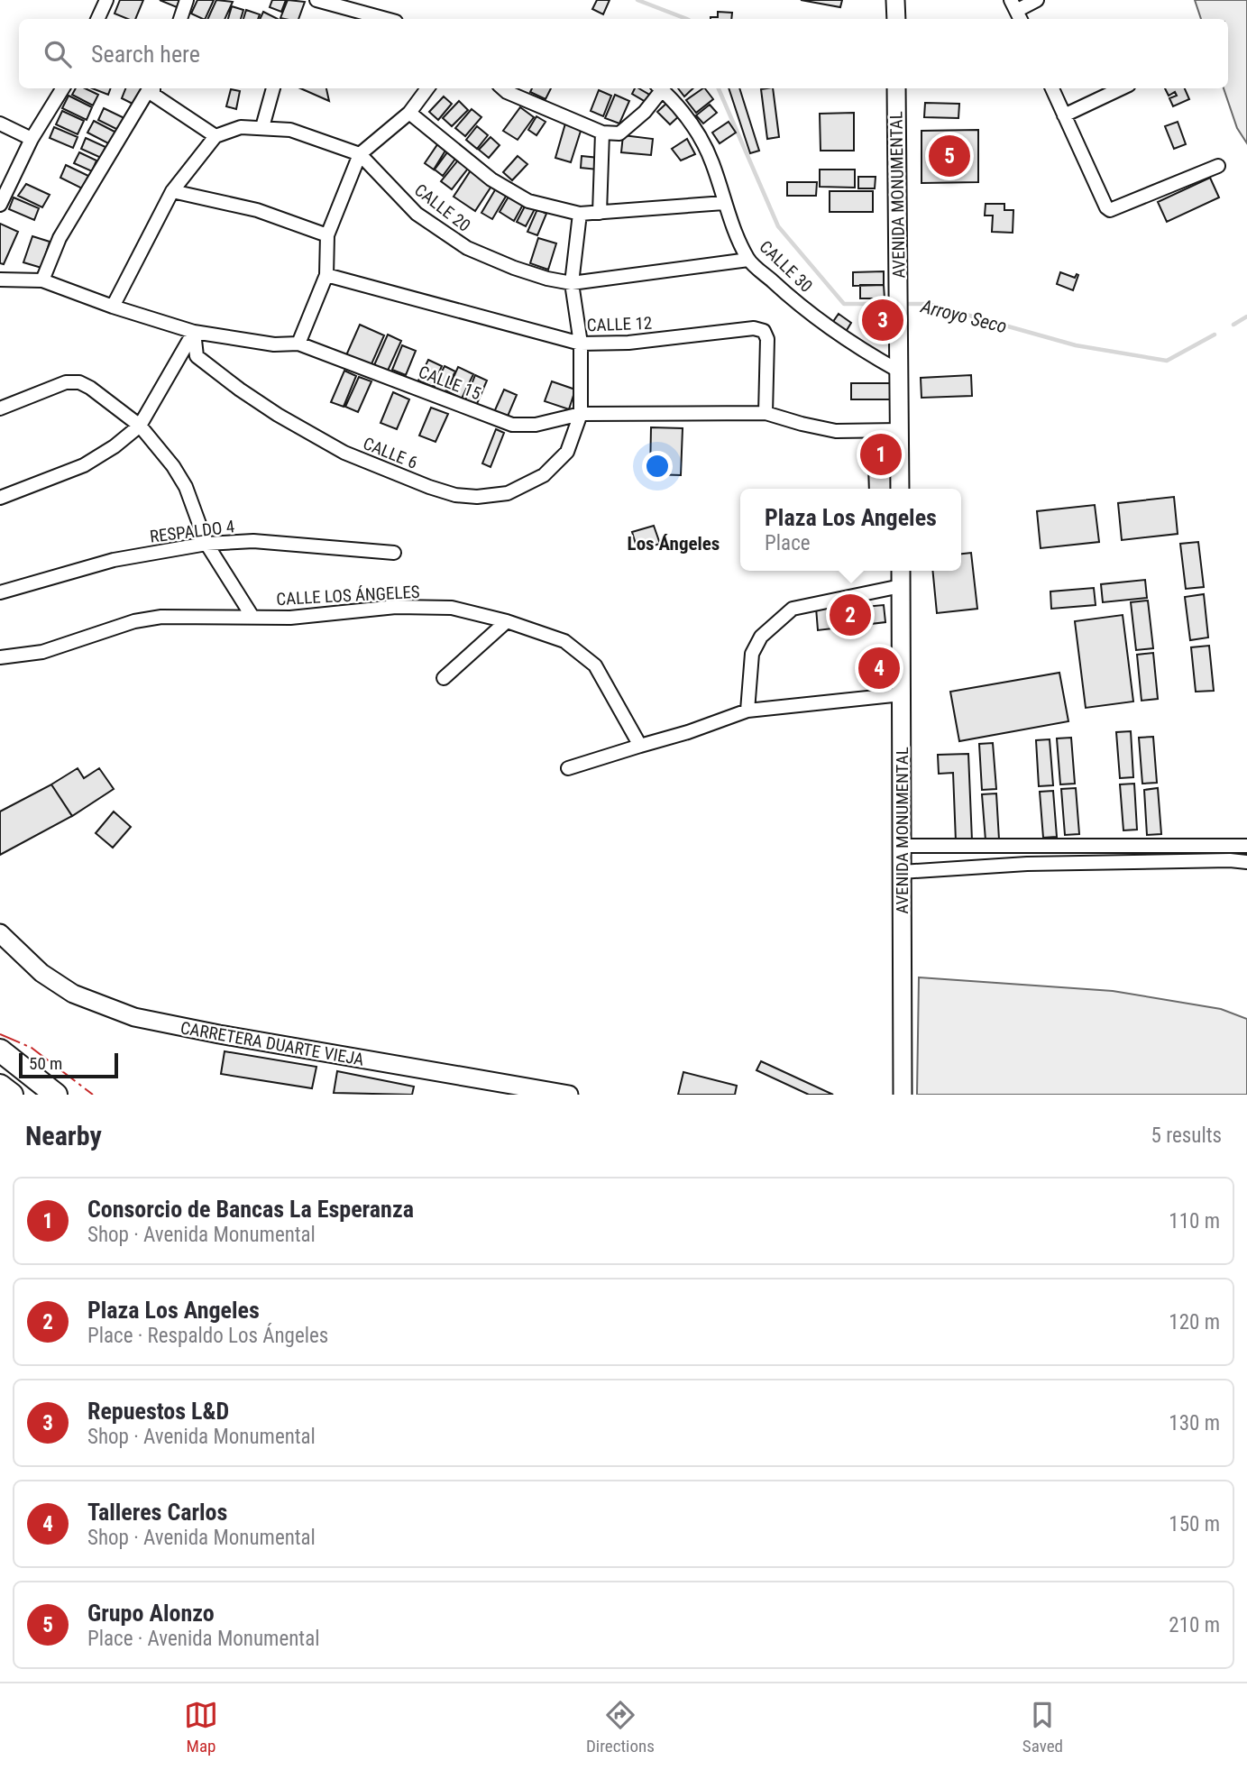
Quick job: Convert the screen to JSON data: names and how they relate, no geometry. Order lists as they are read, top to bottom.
{
  "streets": {
    "main road": ["AVENIDA MONUMENTAL", "CARRETERA DUARTE VIEJA"],
    "street": [
      "CALLE 20",
      "CALLE 30",
      "CALLE 12",
      "CALLE 15",
      "CALLE 6",
      "RESPALDO 4",
      "CALLE LOS ÁNGELES"
    ]
  },
  "crossings": [
    ["AVENIDA MONUMENTAL", "CALLE 30"],
    ["AVENIDA MONUMENTAL", "CALLE 15"],
    ["CALLE 20", "CALLE 30"],
    ["CALLE 20", "CALLE 6"],
    ["CALLE 12", "CALLE 15"],
    ["CALLE 12", "CALLE 6"],
    ["CALLE 15", "CALLE 6"]
  ],
  "districts": ["Los Ángeles"],
  "water": ["Arroyo Seco"],
  "scale_bar": "50 m",
  "page": {
    "search": "Search here",
    "pins": [
      "5",
      "3",
      "1",
      "2",
      "4"
    ],
    "popup": ["Plaza Los Angeles", "Place"],
    "scale": "50 m",
    "heading": ["Nearby", "5 results"],
    "list": [
      {
        "mark": "1",
        "name": "Consorcio de Bancas La Esperanza",
        "note": "Shop · Avenida Monumental",
        "value": "110 m"
      },
      {
        "mark": "2",
        "name": "Plaza Los Angeles",
        "note": "Place · Respaldo Los Ángeles",
        "value": "120 m"
      },
      {
        "mark": "3",
        "name": "Repuestos L&D",
        "note": "Shop · Avenida Monumental",
        "value": "130 m"
      },
      {
        "mark": "4",
        "name": "Talleres Carlos",
        "note": "Shop · Avenida Monumental",
        "value": "150 m"
      },
      {
        "mark": "5",
        "name": "Grupo Alonzo",
        "note": "Place · Avenida Monumental",
        "value": "210 m"
      }
    ],
    "nav": ["Map", "Directions", "Saved"]
  }
}
